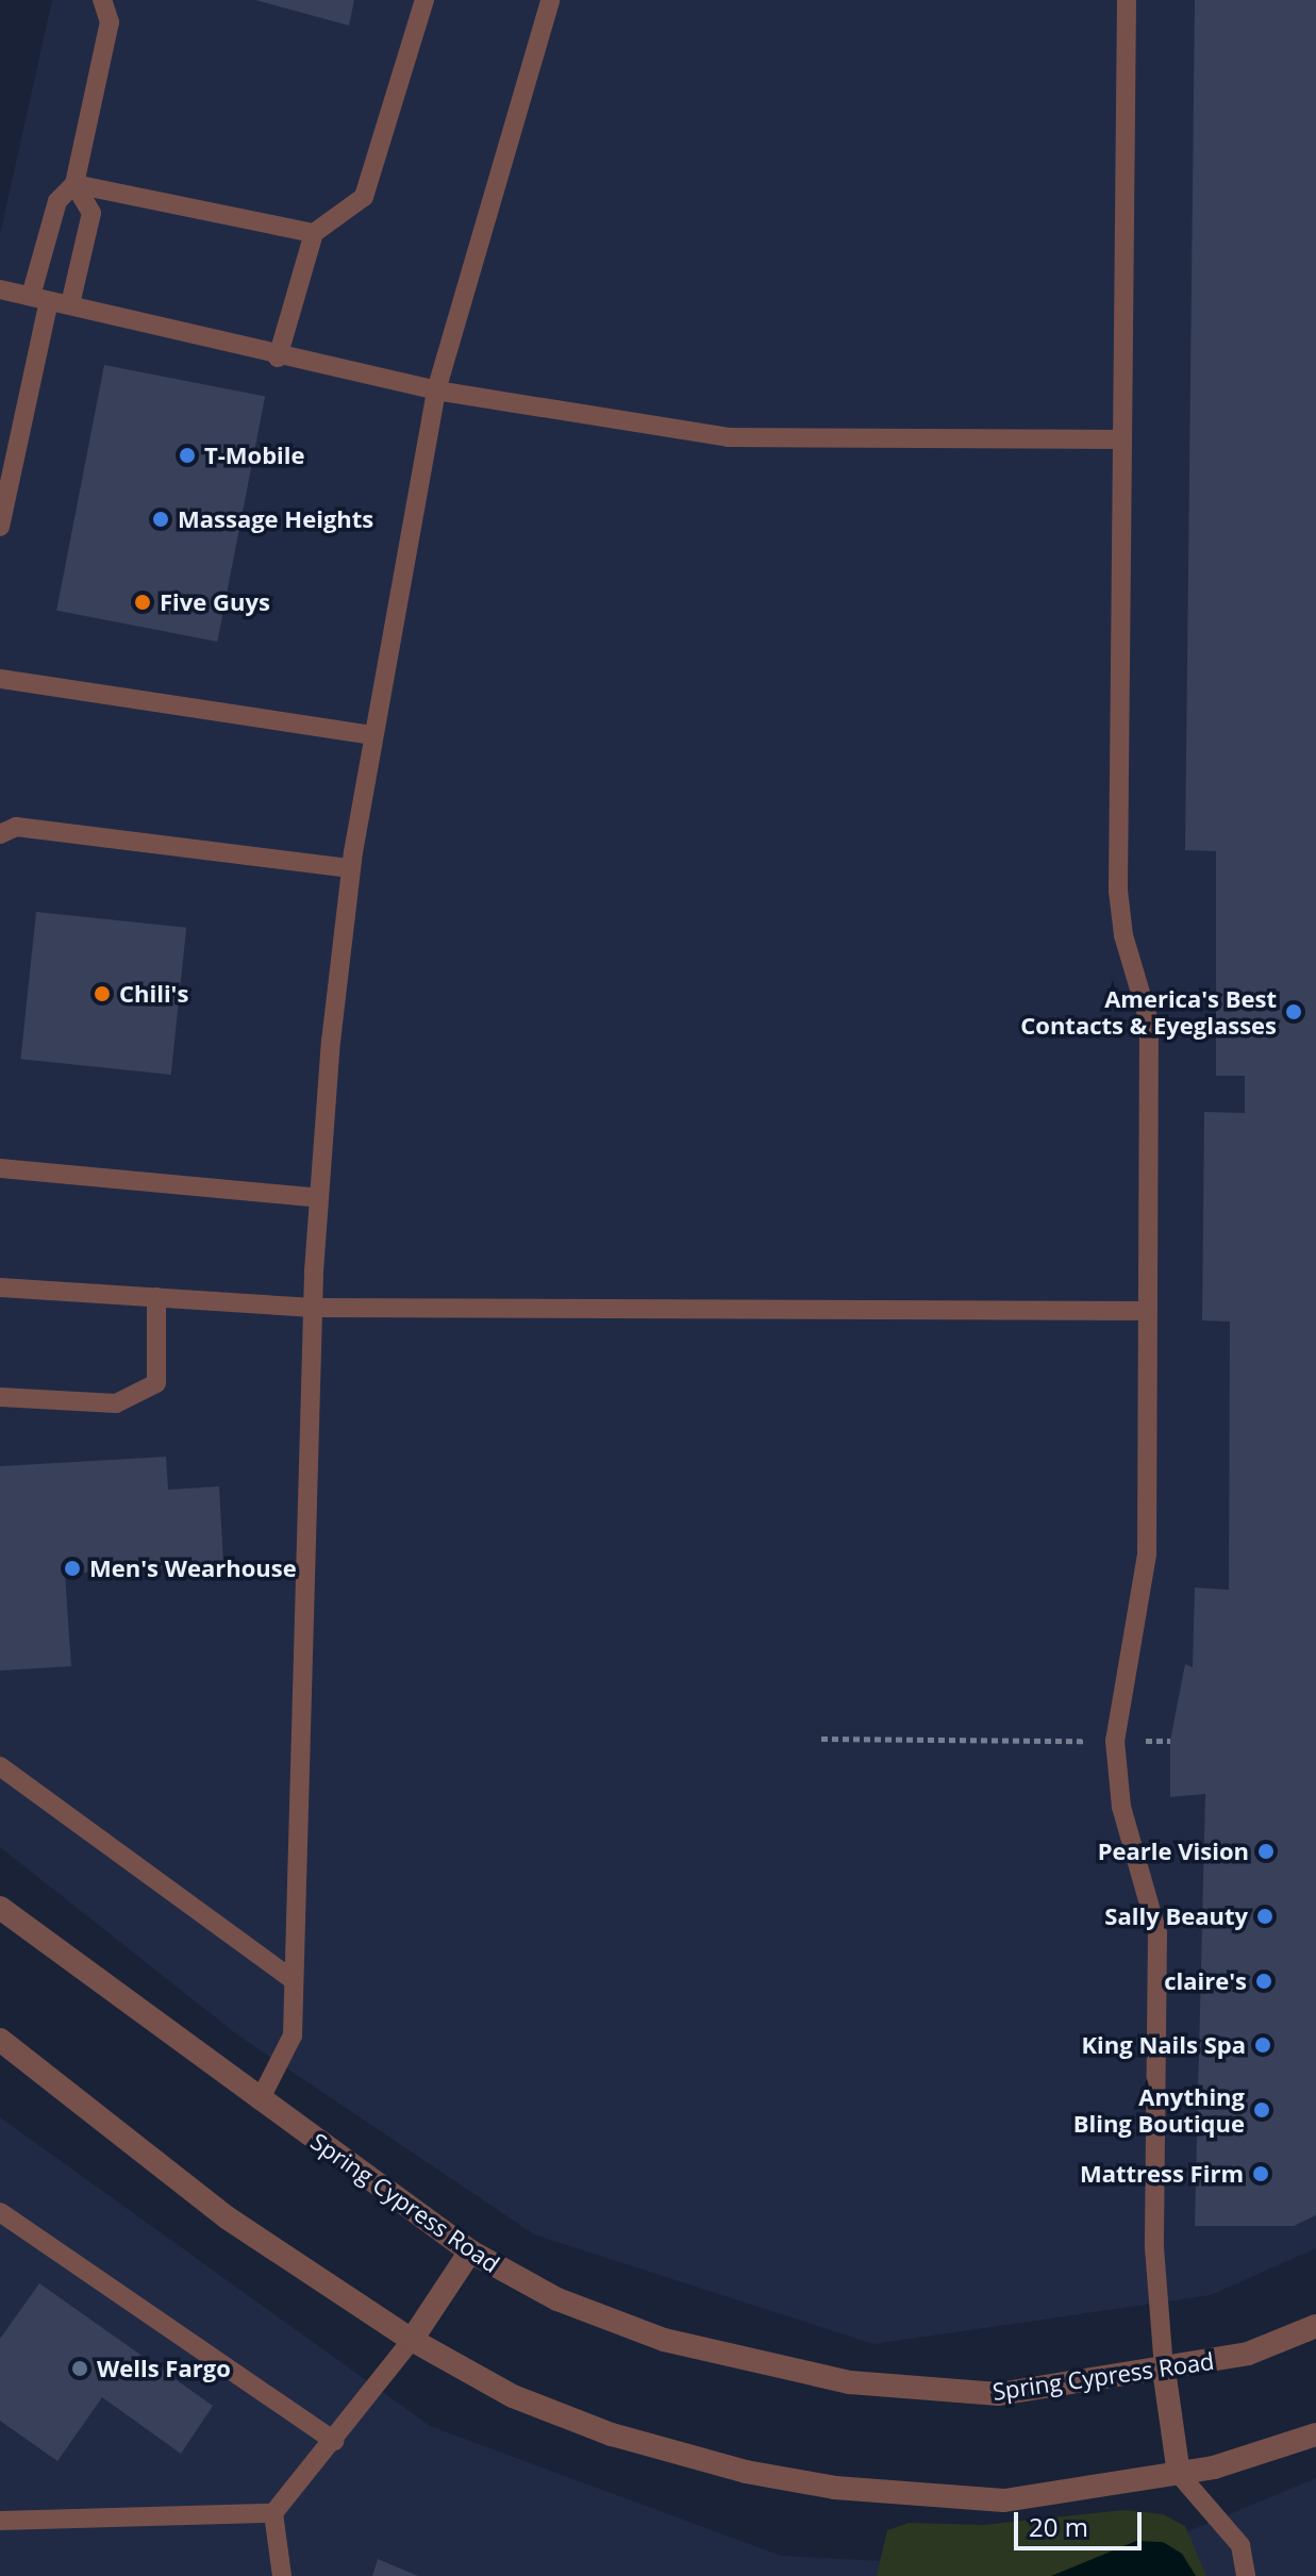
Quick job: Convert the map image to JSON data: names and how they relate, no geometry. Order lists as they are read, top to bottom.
{
  "streets": {
    "street": ["Spring Cypress Road"]
  },
  "places": [
    "T-Mobile",
    "Massage Heights",
    "Five Guys",
    "Chili's",
    "America's Best Contacts & Eyeglasses",
    "Men's Wearhouse",
    "Pearle Vision",
    "Sally Beauty",
    "claire's",
    "King Nails Spa",
    "Anything Bling Boutique",
    "Mattress Firm",
    "Wells Fargo"
  ],
  "scale_bar": "20 m"
}
